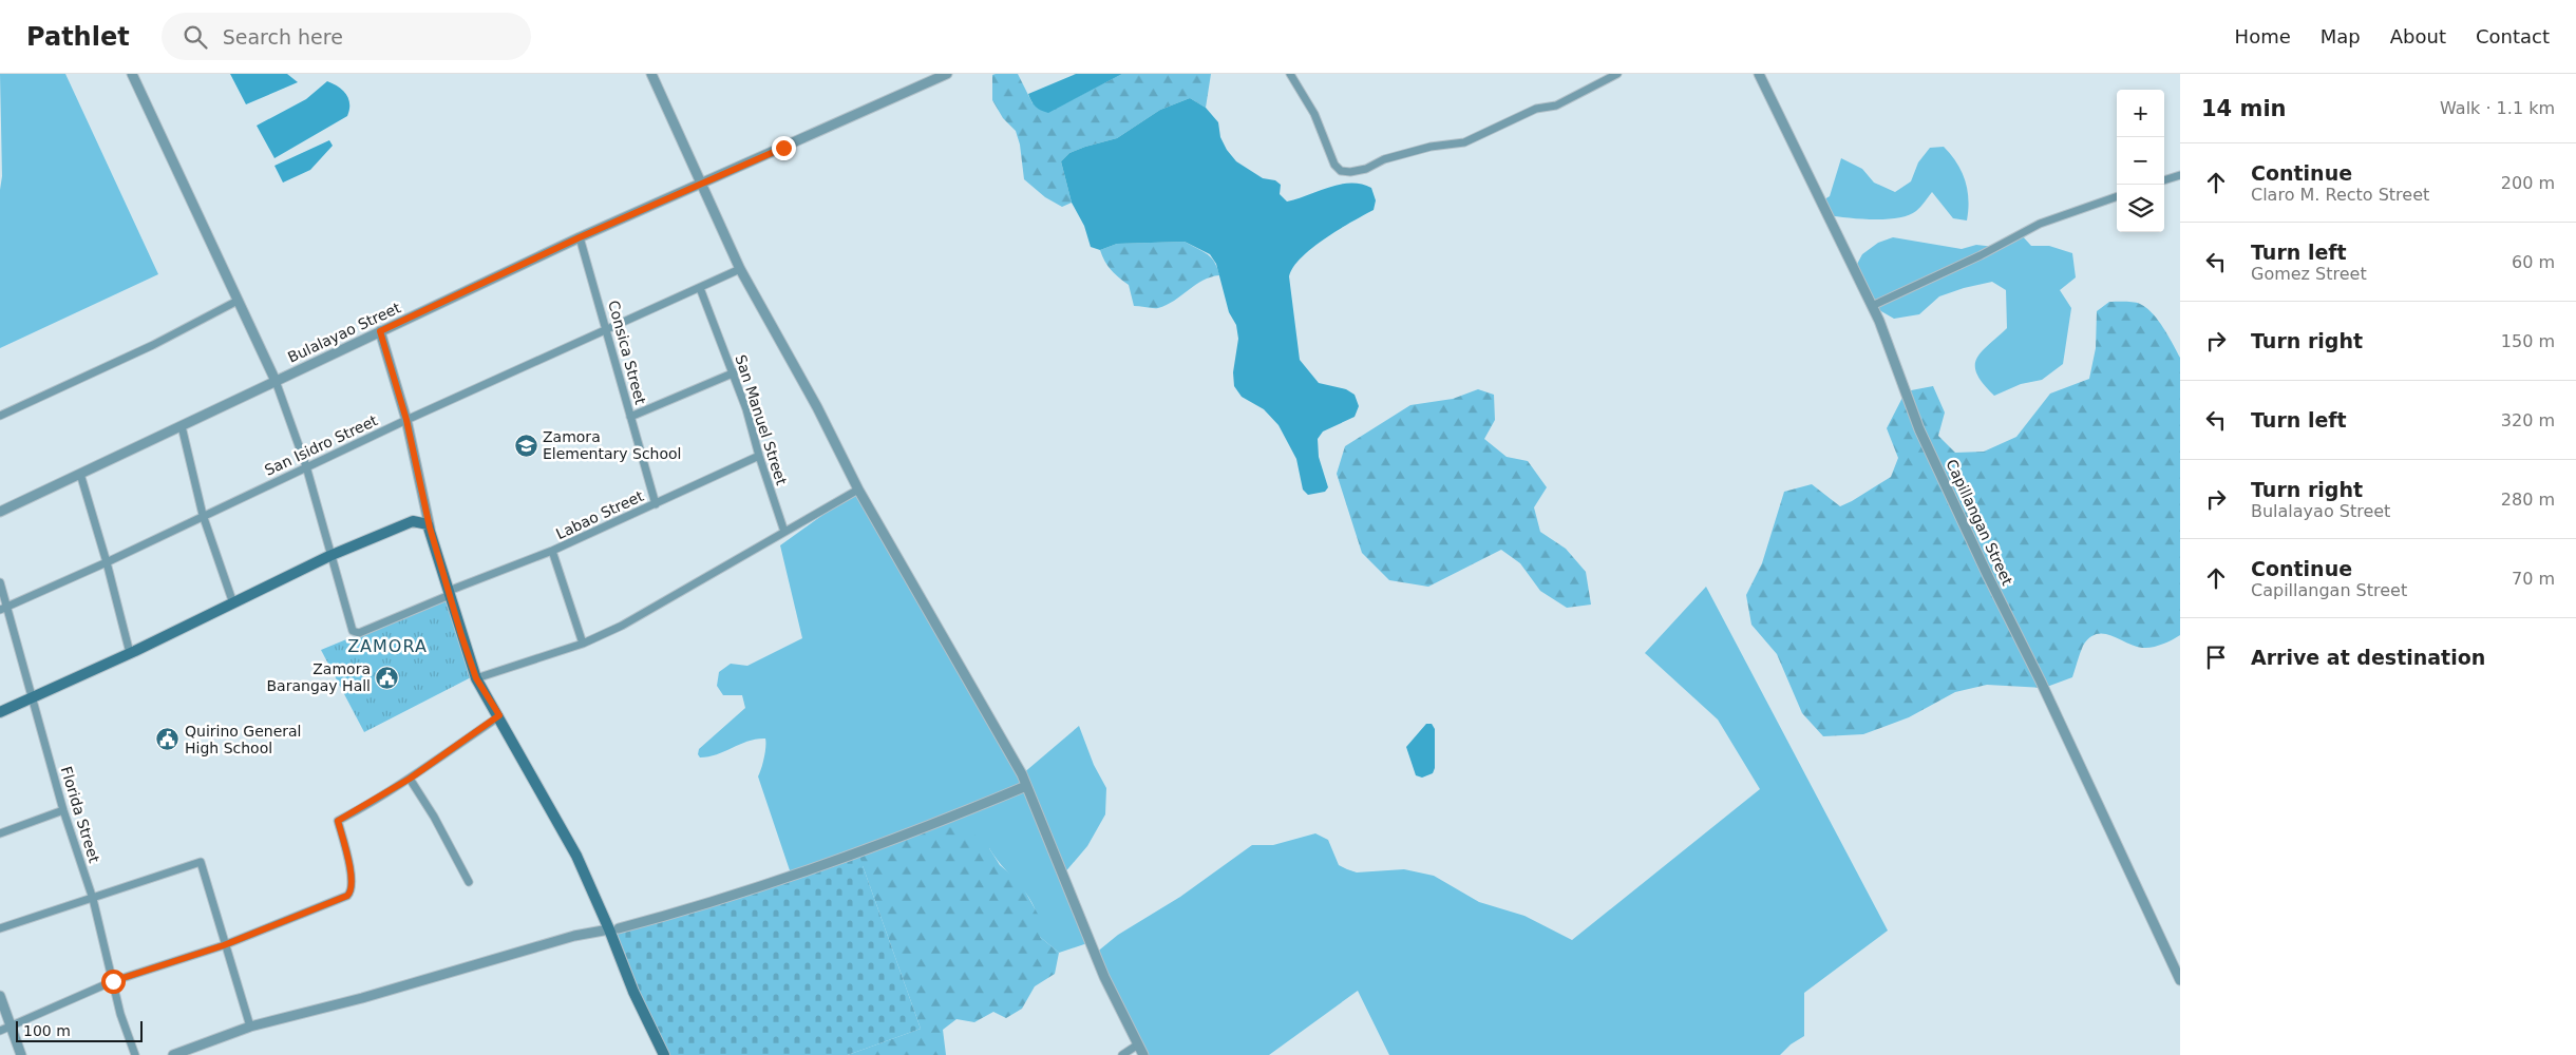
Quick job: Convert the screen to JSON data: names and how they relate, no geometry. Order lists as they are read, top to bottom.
{
  "streets": {
    "street": [
      "Bulalayao Street",
      "Consica Street",
      "San Manuel Street",
      "San Isidro Street",
      "Labao Street",
      "Capillangan Street",
      "Florida Street"
    ]
  },
  "crossings": [
    ["Bulalayao Street", "Consica Street"],
    ["Consica Street", "San Isidro Street"],
    ["Consica Street", "Labao Street"],
    ["San Manuel Street", "San Isidro Street"],
    ["San Manuel Street", "Labao Street"],
    ["San Isidro Street", "Florida Street"]
  ],
  "districts": ["ZAMORA"],
  "places": {
    "school or university": ["Zamora Elementary School"],
    "public building": ["Zamora Barangay Hall", "Quirino General High School"]
  },
  "scale_bar": "100 m",
  "page": {
    "header": "Pathlet",
    "search": "Search here",
    "nav": [
      "Home",
      "Map",
      "About",
      "Contact"
    ],
    "heading": ["14 min", "Walk · 1.1 km"],
    "map_buttons": ["+", "−"],
    "list": [
      ["Continue", "Claro M. Recto Street", "200 m"],
      ["Turn left", "Gomez Street", "60 m"],
      ["Turn right", "150 m"],
      ["Turn left", "320 m"],
      ["Turn right", "Bulalayao Street", "280 m"],
      ["Continue", "Capillangan Street", "70 m"],
      "Arrive at destination"
    ],
    "scale": "100 m"
  }
}
